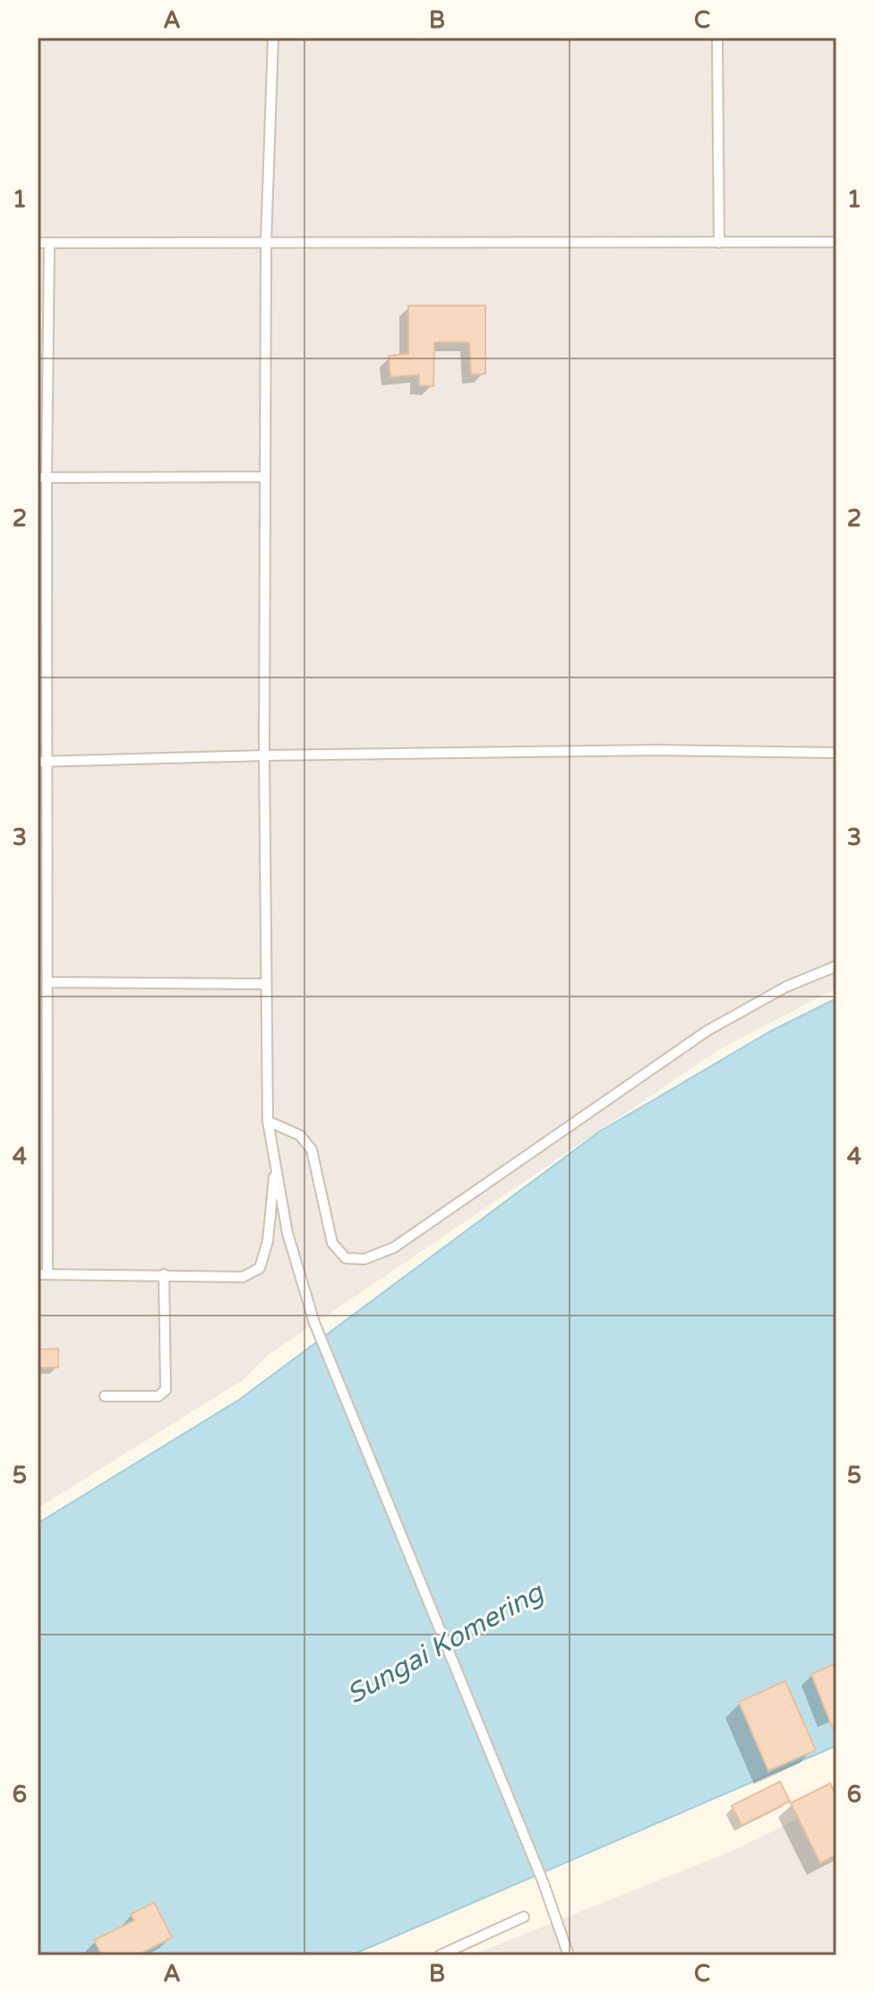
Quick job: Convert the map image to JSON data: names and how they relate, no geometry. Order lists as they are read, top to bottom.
{
  "water": ["Sungai Komering"],
  "grid": {
    "columns": ["A", "B", "C"],
    "rows": [
      "1",
      "2",
      "3",
      "4",
      "5",
      "6"
    ]
  }
}
